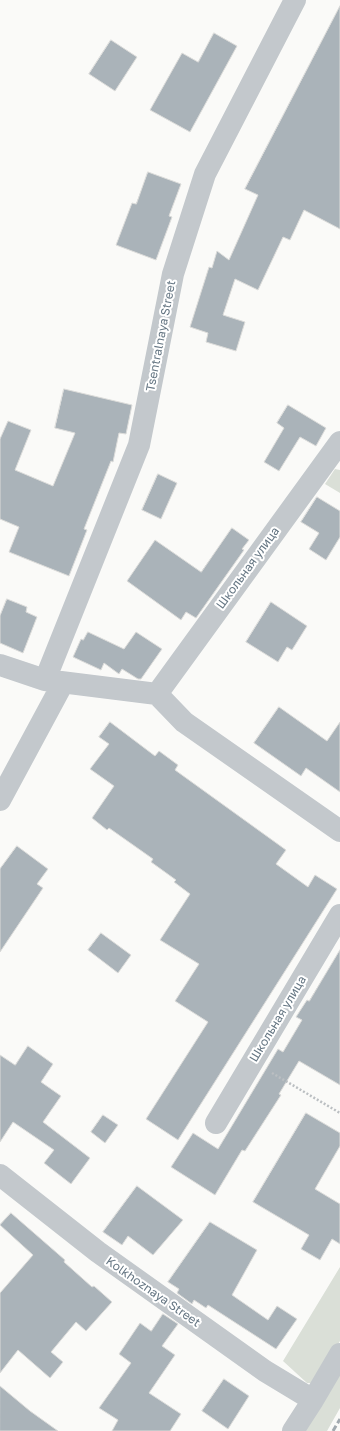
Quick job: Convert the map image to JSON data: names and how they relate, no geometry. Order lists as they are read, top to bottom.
{
  "streets": {
    "street": ["Tsentralnaya Street", "Школьная улица", "Kolkhoznaya Street"]
  }
}
